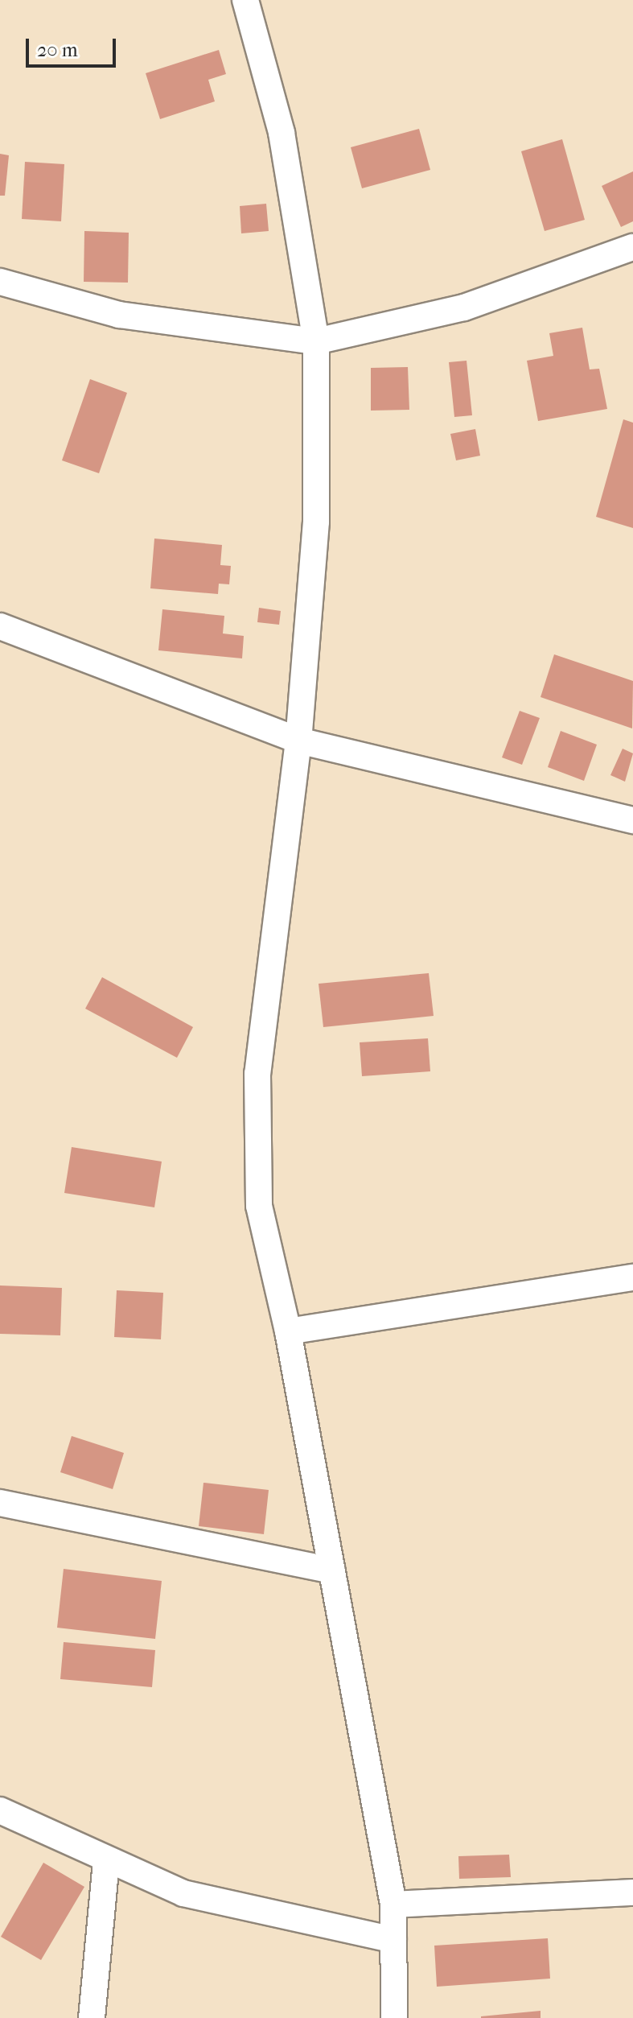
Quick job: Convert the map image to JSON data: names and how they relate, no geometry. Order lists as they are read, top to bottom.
{
  "scale_bar": "20 m"
}
